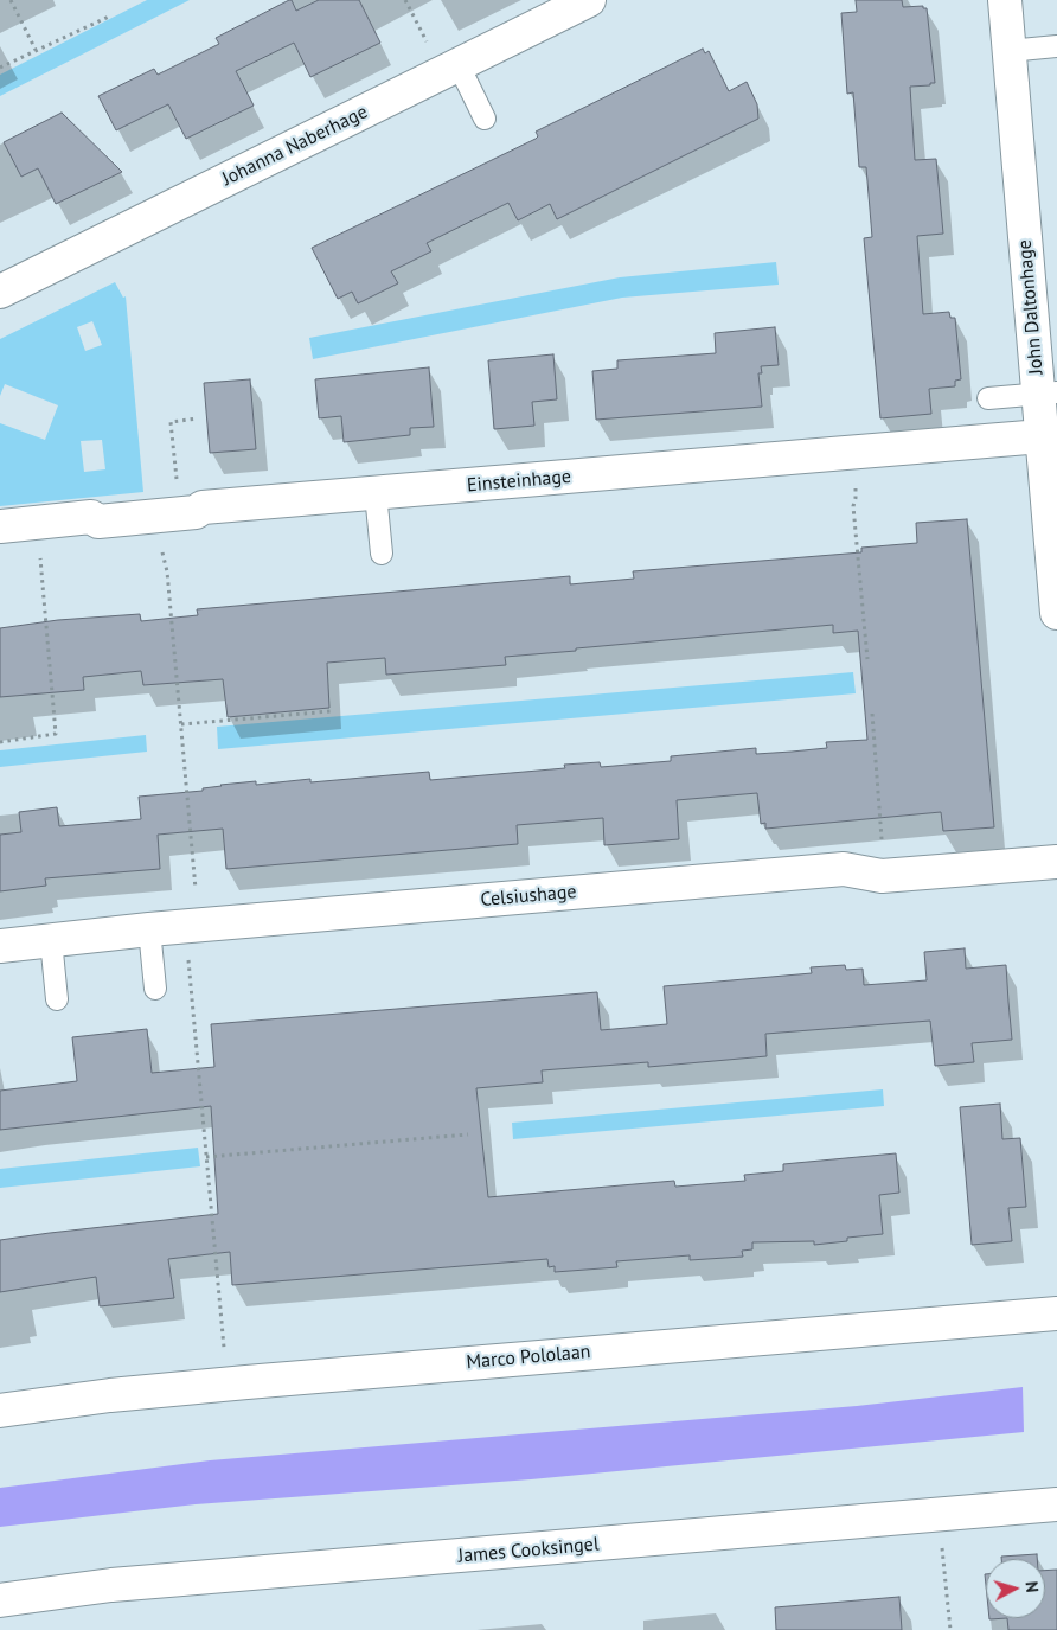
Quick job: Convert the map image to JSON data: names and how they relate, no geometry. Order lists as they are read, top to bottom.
{
  "streets": {
    "street": [
      "Johanna Naberhage",
      "John Daltonhage",
      "Einsteinhage",
      "Celsiushage",
      "Marco Pololaan",
      "James Cooksingel"
    ]
  },
  "crossings": [
    ["John Daltonhage", "Einsteinhage"]
  ],
  "north": "right"
}
